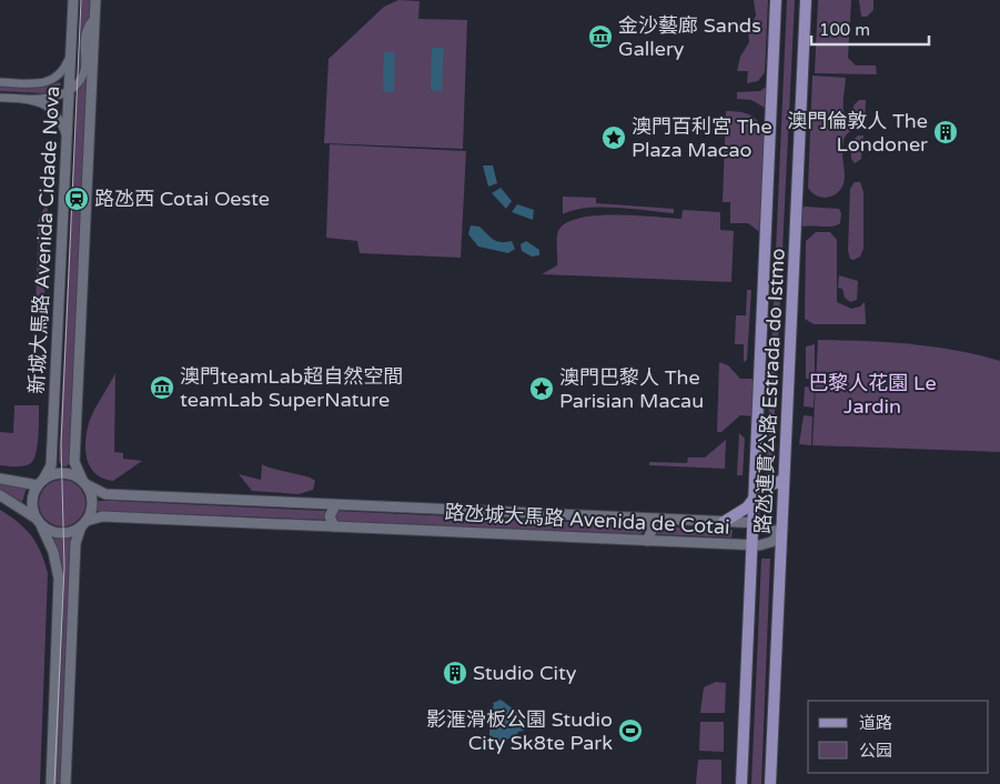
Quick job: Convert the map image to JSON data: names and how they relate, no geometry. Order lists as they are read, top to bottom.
{
  "streets": {
    "main road": ["新城大馬路 Avenida Cidade Nova", "路氹連貫公路 Estrada do Istmo", "路氹城大馬路 Avenida de Cotai"]
  },
  "crossings": [
    ["新城大馬路 Avenida Cidade Nova", "路氹城大馬路 Avenida de Cotai"],
    ["路氹連貫公路 Estrada do Istmo", "路氹城大馬路 Avenida de Cotai"]
  ],
  "parks": ["巴黎人花園 Le Jardin"],
  "places": {
    "museum": ["金沙藝廊 Sands Gallery", "澳門teamLab超自然空間 teamLab SuperNature"],
    "building": ["澳門倫敦人 The Londoner", "Studio City"],
    "place": ["澳門百利宮 The Plaza Macao", "澳門巴黎人 The Parisian Macau"],
    "station": ["路氹西 Cotai Oeste"],
    "sports": ["影滙滑板公園 Studio City Sk8te Park"]
  },
  "legend": ["道路", "公园"],
  "scale_bar": "100 m"
}
